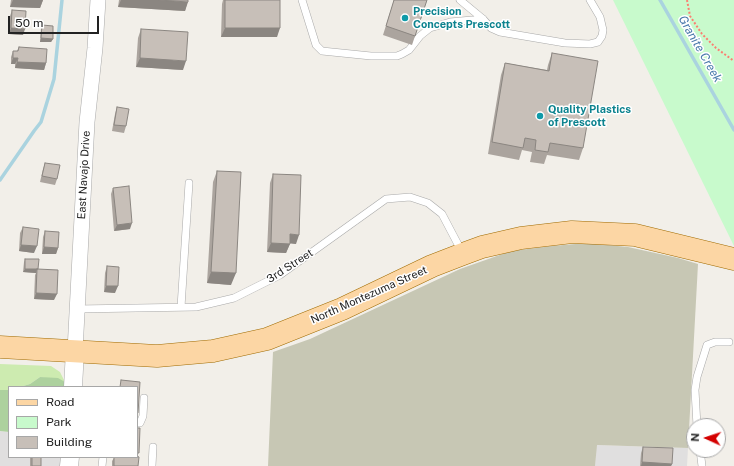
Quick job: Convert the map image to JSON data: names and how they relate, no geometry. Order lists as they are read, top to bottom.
{
  "streets": {
    "main road": ["North Montezuma Street"],
    "street": ["East Navajo Drive"],
    "lane": ["3rd Street"]
  },
  "crossings": [
    ["East Navajo Drive", "3rd Street"],
    ["East Navajo Drive", "North Montezuma Street"],
    ["3rd Street", "North Montezuma Street"]
  ],
  "water": ["Granite Creek"],
  "places": ["Precision Concepts Prescott", "Quality Plastics of Prescott"],
  "legend": ["Road", "Park", "Building"],
  "scale_bar": "50 m",
  "north": "left"
}
